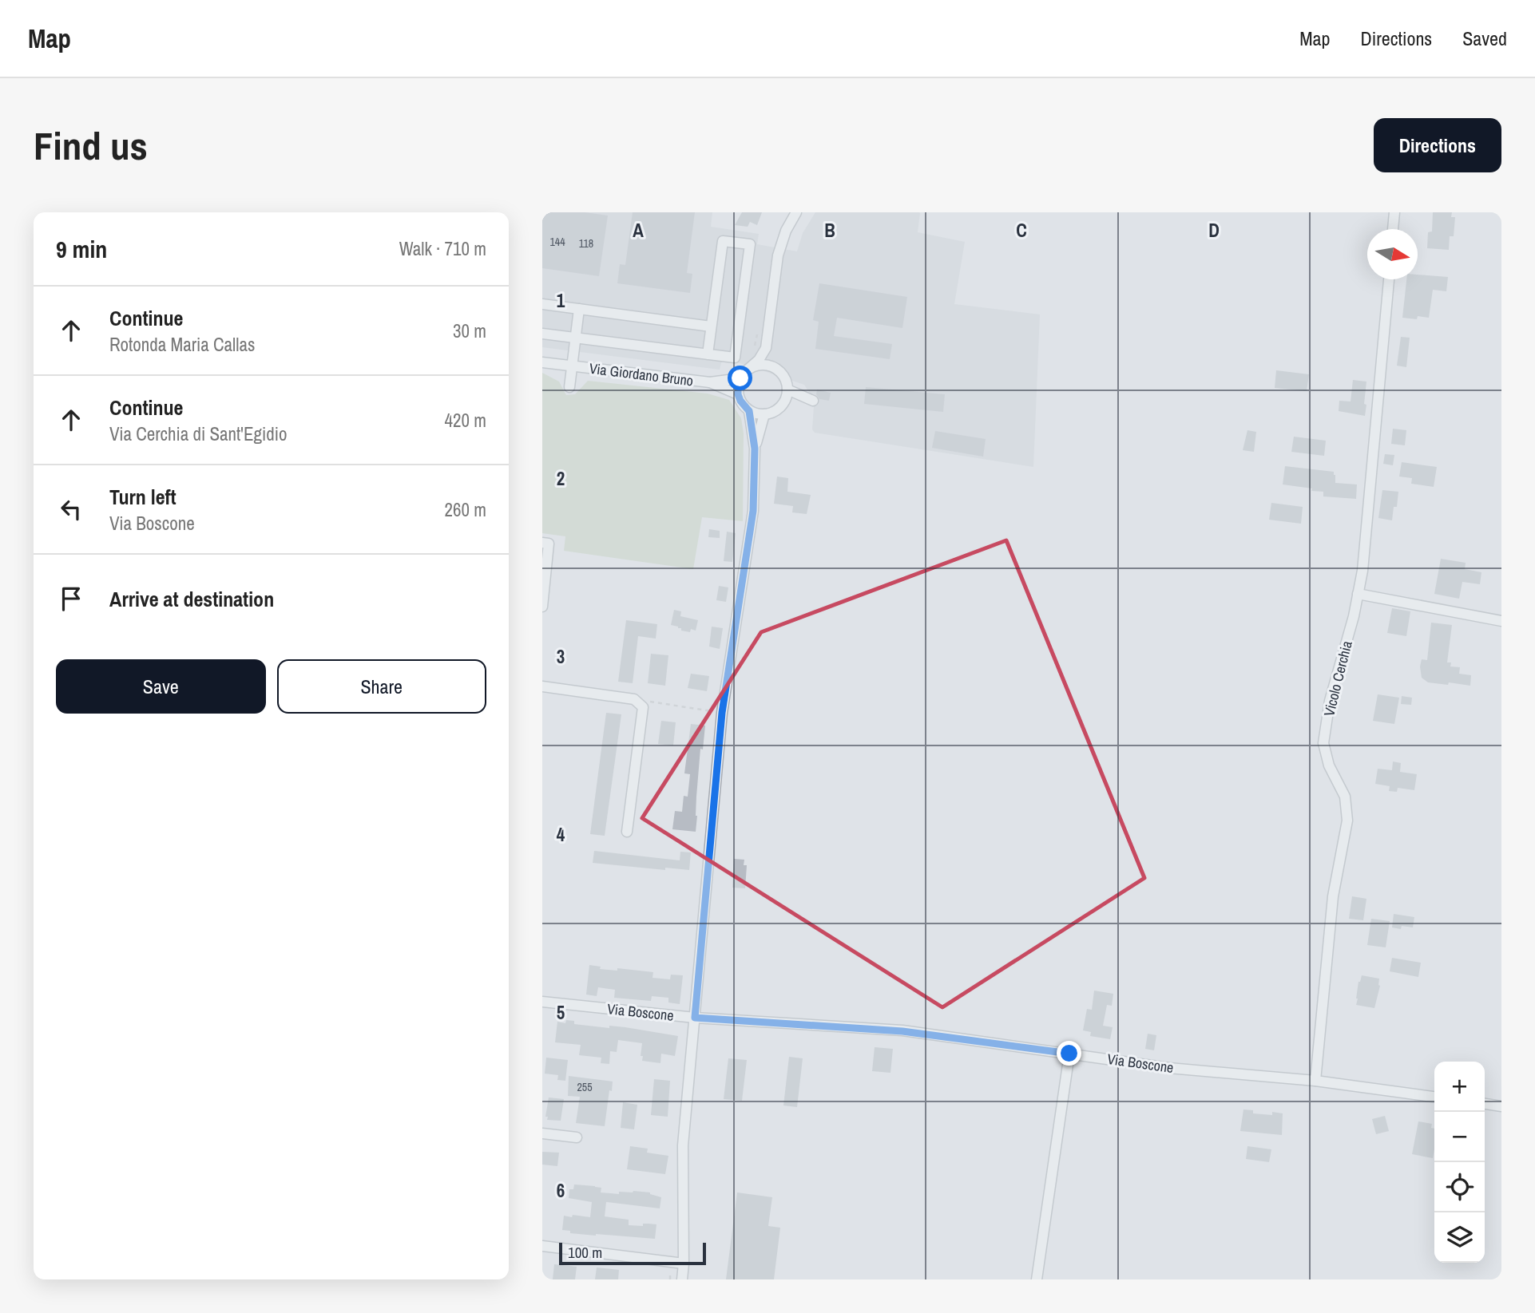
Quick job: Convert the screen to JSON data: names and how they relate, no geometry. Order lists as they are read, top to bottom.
{
  "streets": {
    "street": ["Via Giordano Bruno", "Vicolo Cerchia", "Via Boscone"]
  },
  "crossings": [
    ["Vicolo Cerchia", "Via Boscone"]
  ],
  "house_numbers": ["144", "118", "255"],
  "scale_bar": "100 m",
  "north": "right",
  "page": {
    "header": "Map",
    "nav": ["Map", "Directions", "Saved"],
    "buttons": [
      "Directions",
      ["Save", "Share"]
    ],
    "title": "Find us",
    "heading": ["9 min", "Walk · 710 m"],
    "list": [
      ["Continue", "Rotonda Maria Callas", "30 m"],
      ["Continue", "Via Cerchia di Sant'Egidio", "420 m"],
      ["Turn left", "Via Boscone", "260 m"],
      "Arrive at destination"
    ],
    "map_buttons": ["+", "−"],
    "scale": "100 m"
  },
  "grid": {
    "columns": [
      "A",
      "B",
      "C",
      "D"
    ],
    "rows": [
      "1",
      "2",
      "3",
      "4",
      "5",
      "6"
    ]
  }
}
